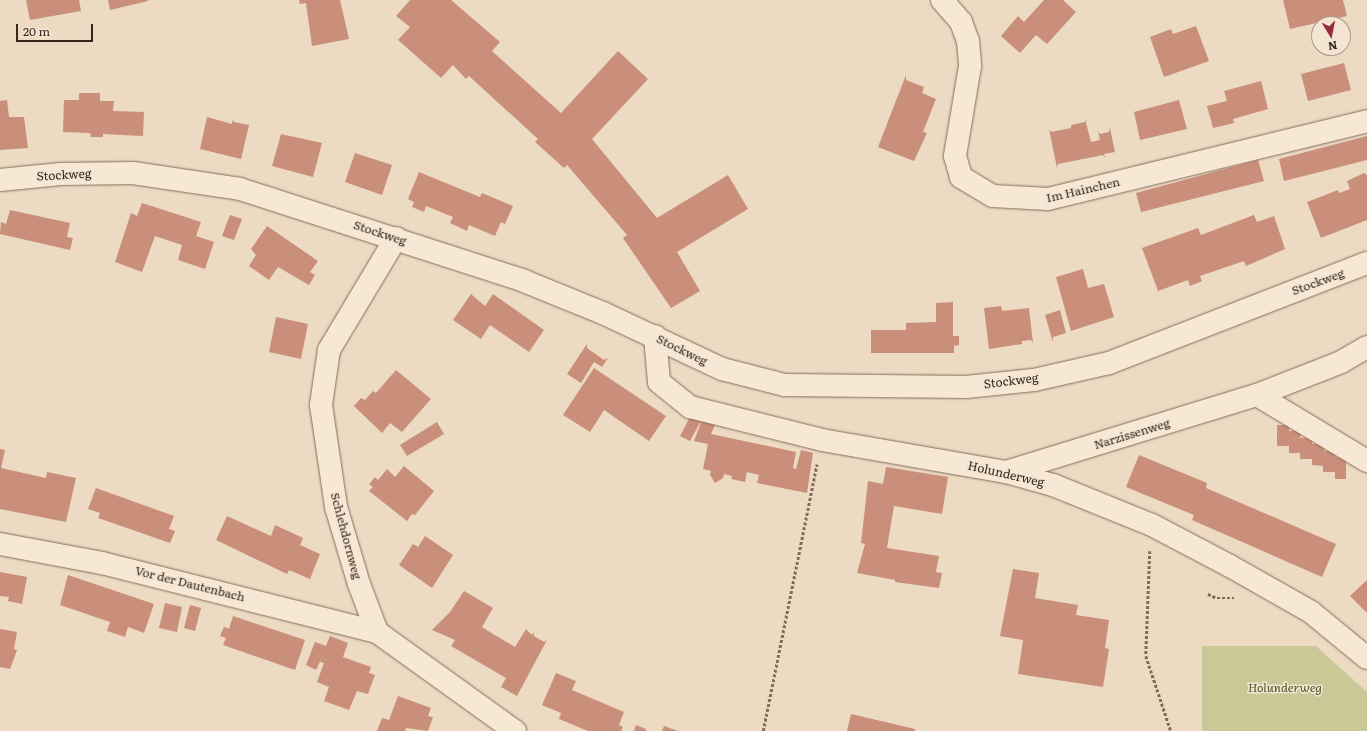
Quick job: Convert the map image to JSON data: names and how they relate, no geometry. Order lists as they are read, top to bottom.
{
  "streets": {
    "street": [
      "Stockweg",
      "Im Hainchen",
      "Narzissenweg",
      "Holunderweg",
      "Schlehdornweg",
      "Vor der Dautenbach"
    ]
  },
  "crossings": [
    ["Stockweg", "Holunderweg"],
    ["Stockweg", "Schlehdornweg"],
    ["Narzissenweg", "Holunderweg"],
    ["Schlehdornweg", "Vor der Dautenbach"]
  ],
  "parks": ["Holunderweg"],
  "scale_bar": "20 m",
  "north": "bottom"
}
